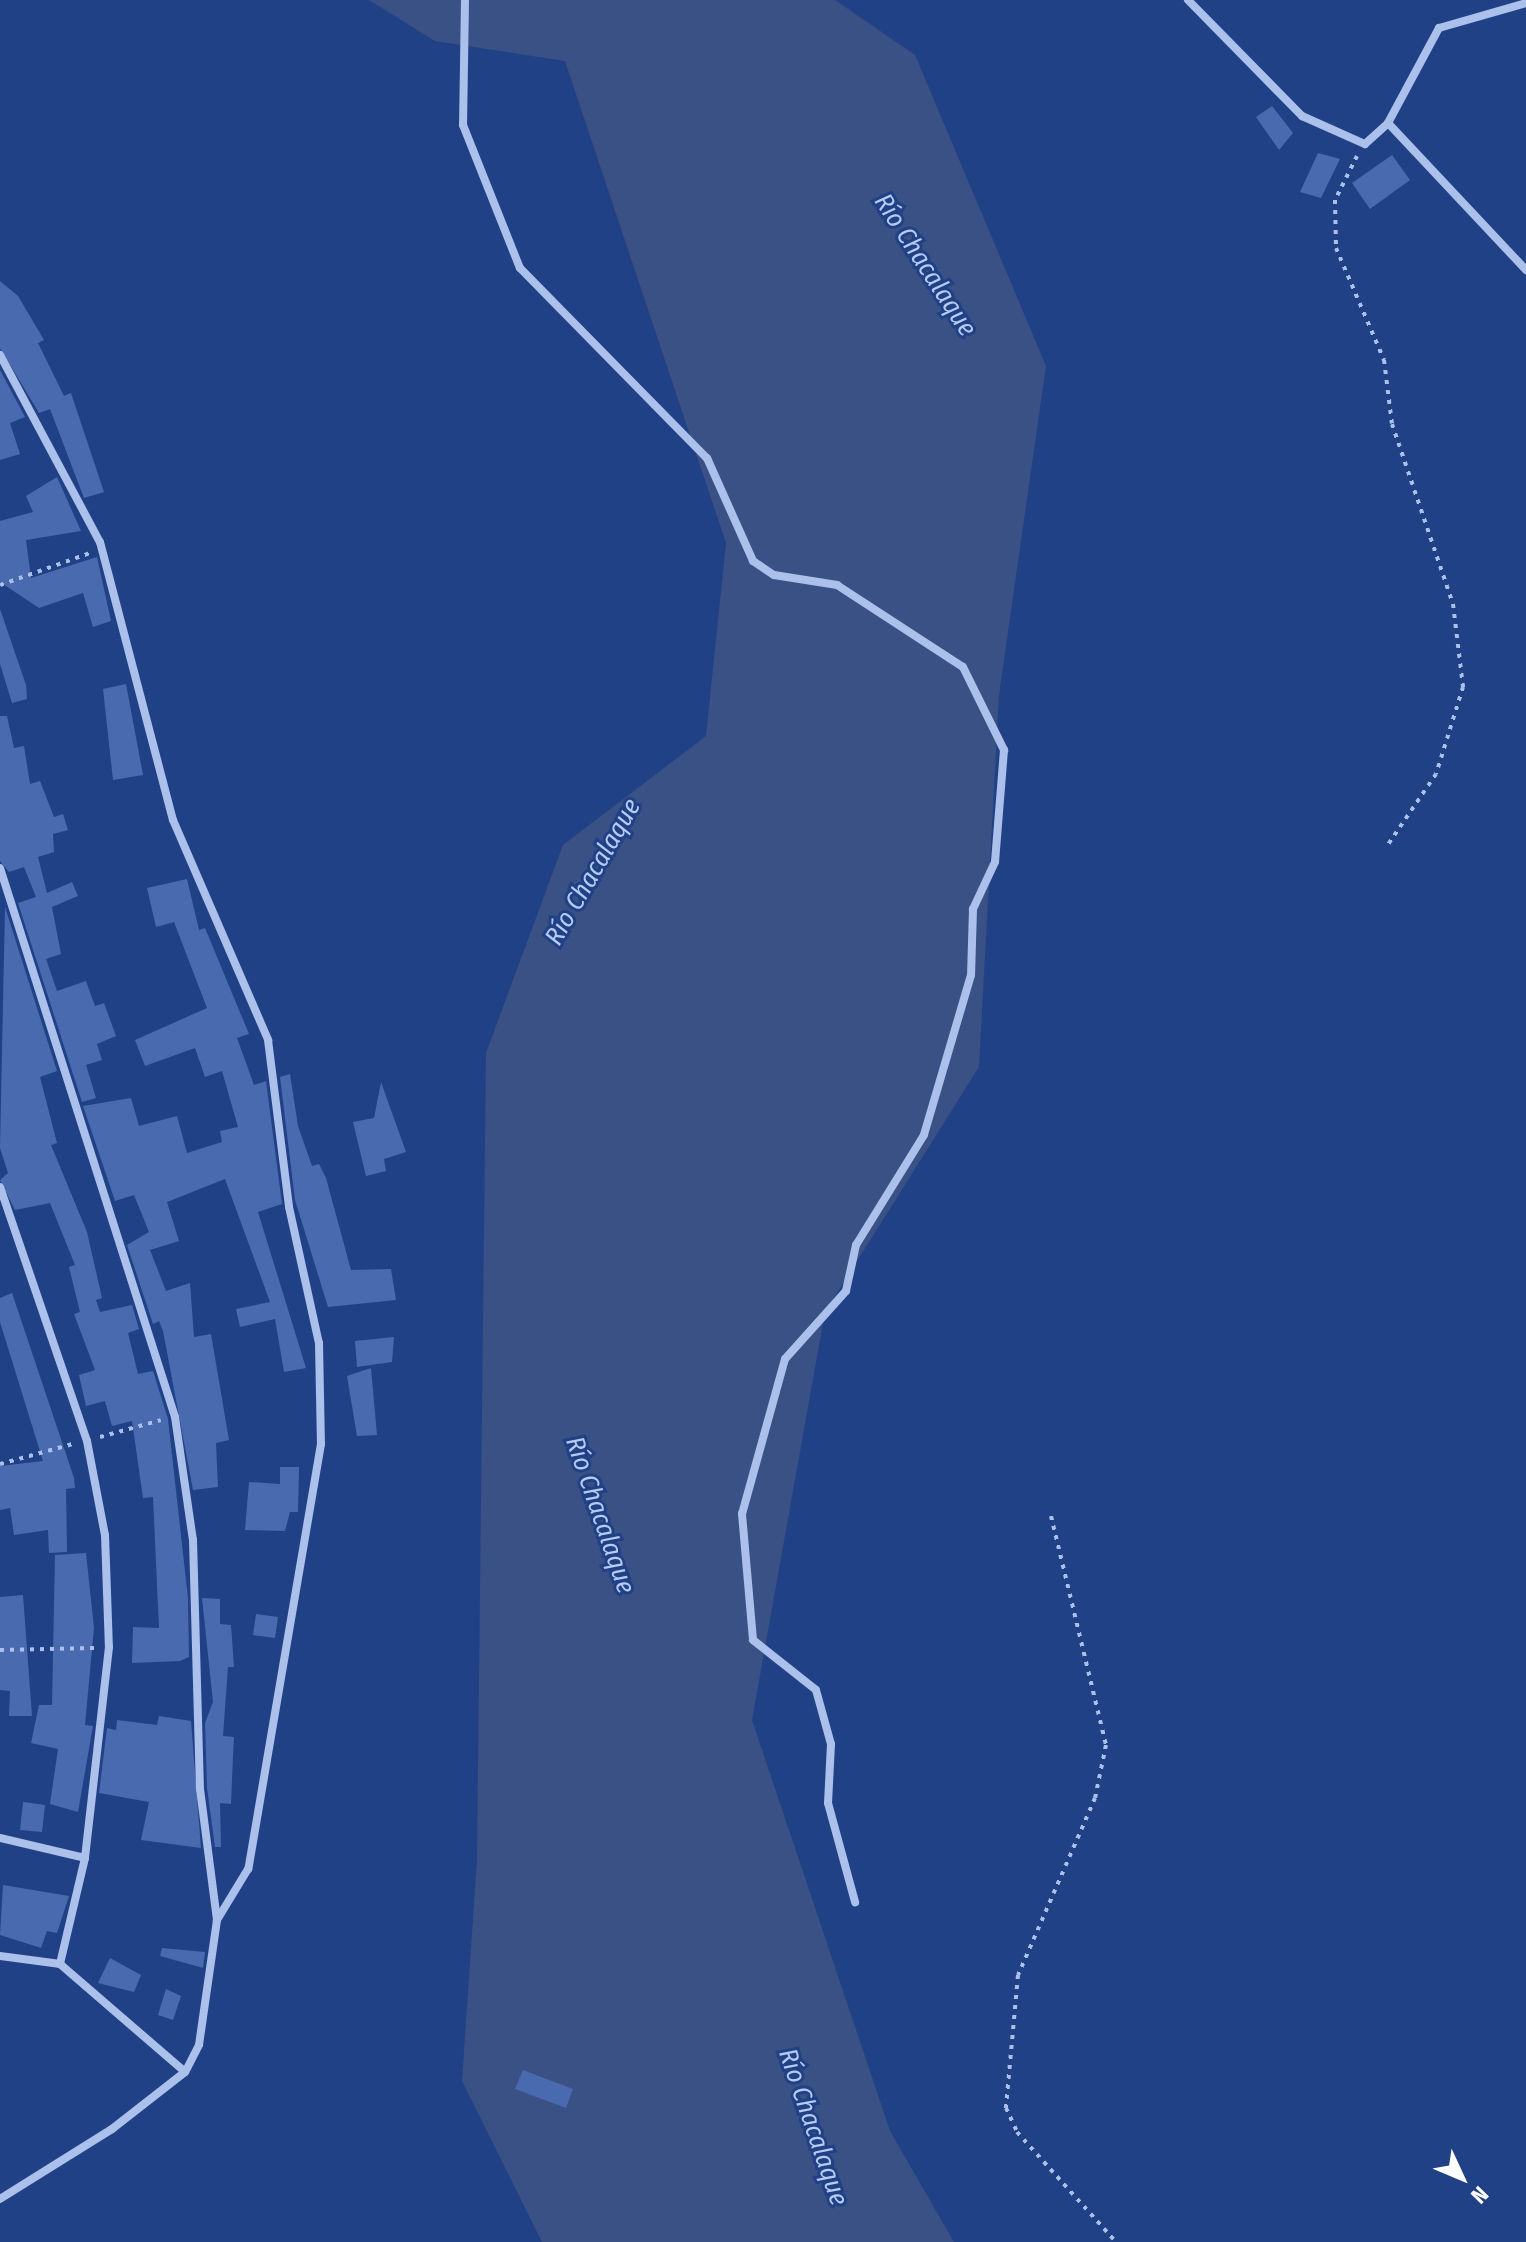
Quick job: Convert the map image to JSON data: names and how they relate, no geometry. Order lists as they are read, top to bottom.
{
  "water": ["Río Chacalaque"],
  "north": "bottom right"
}
